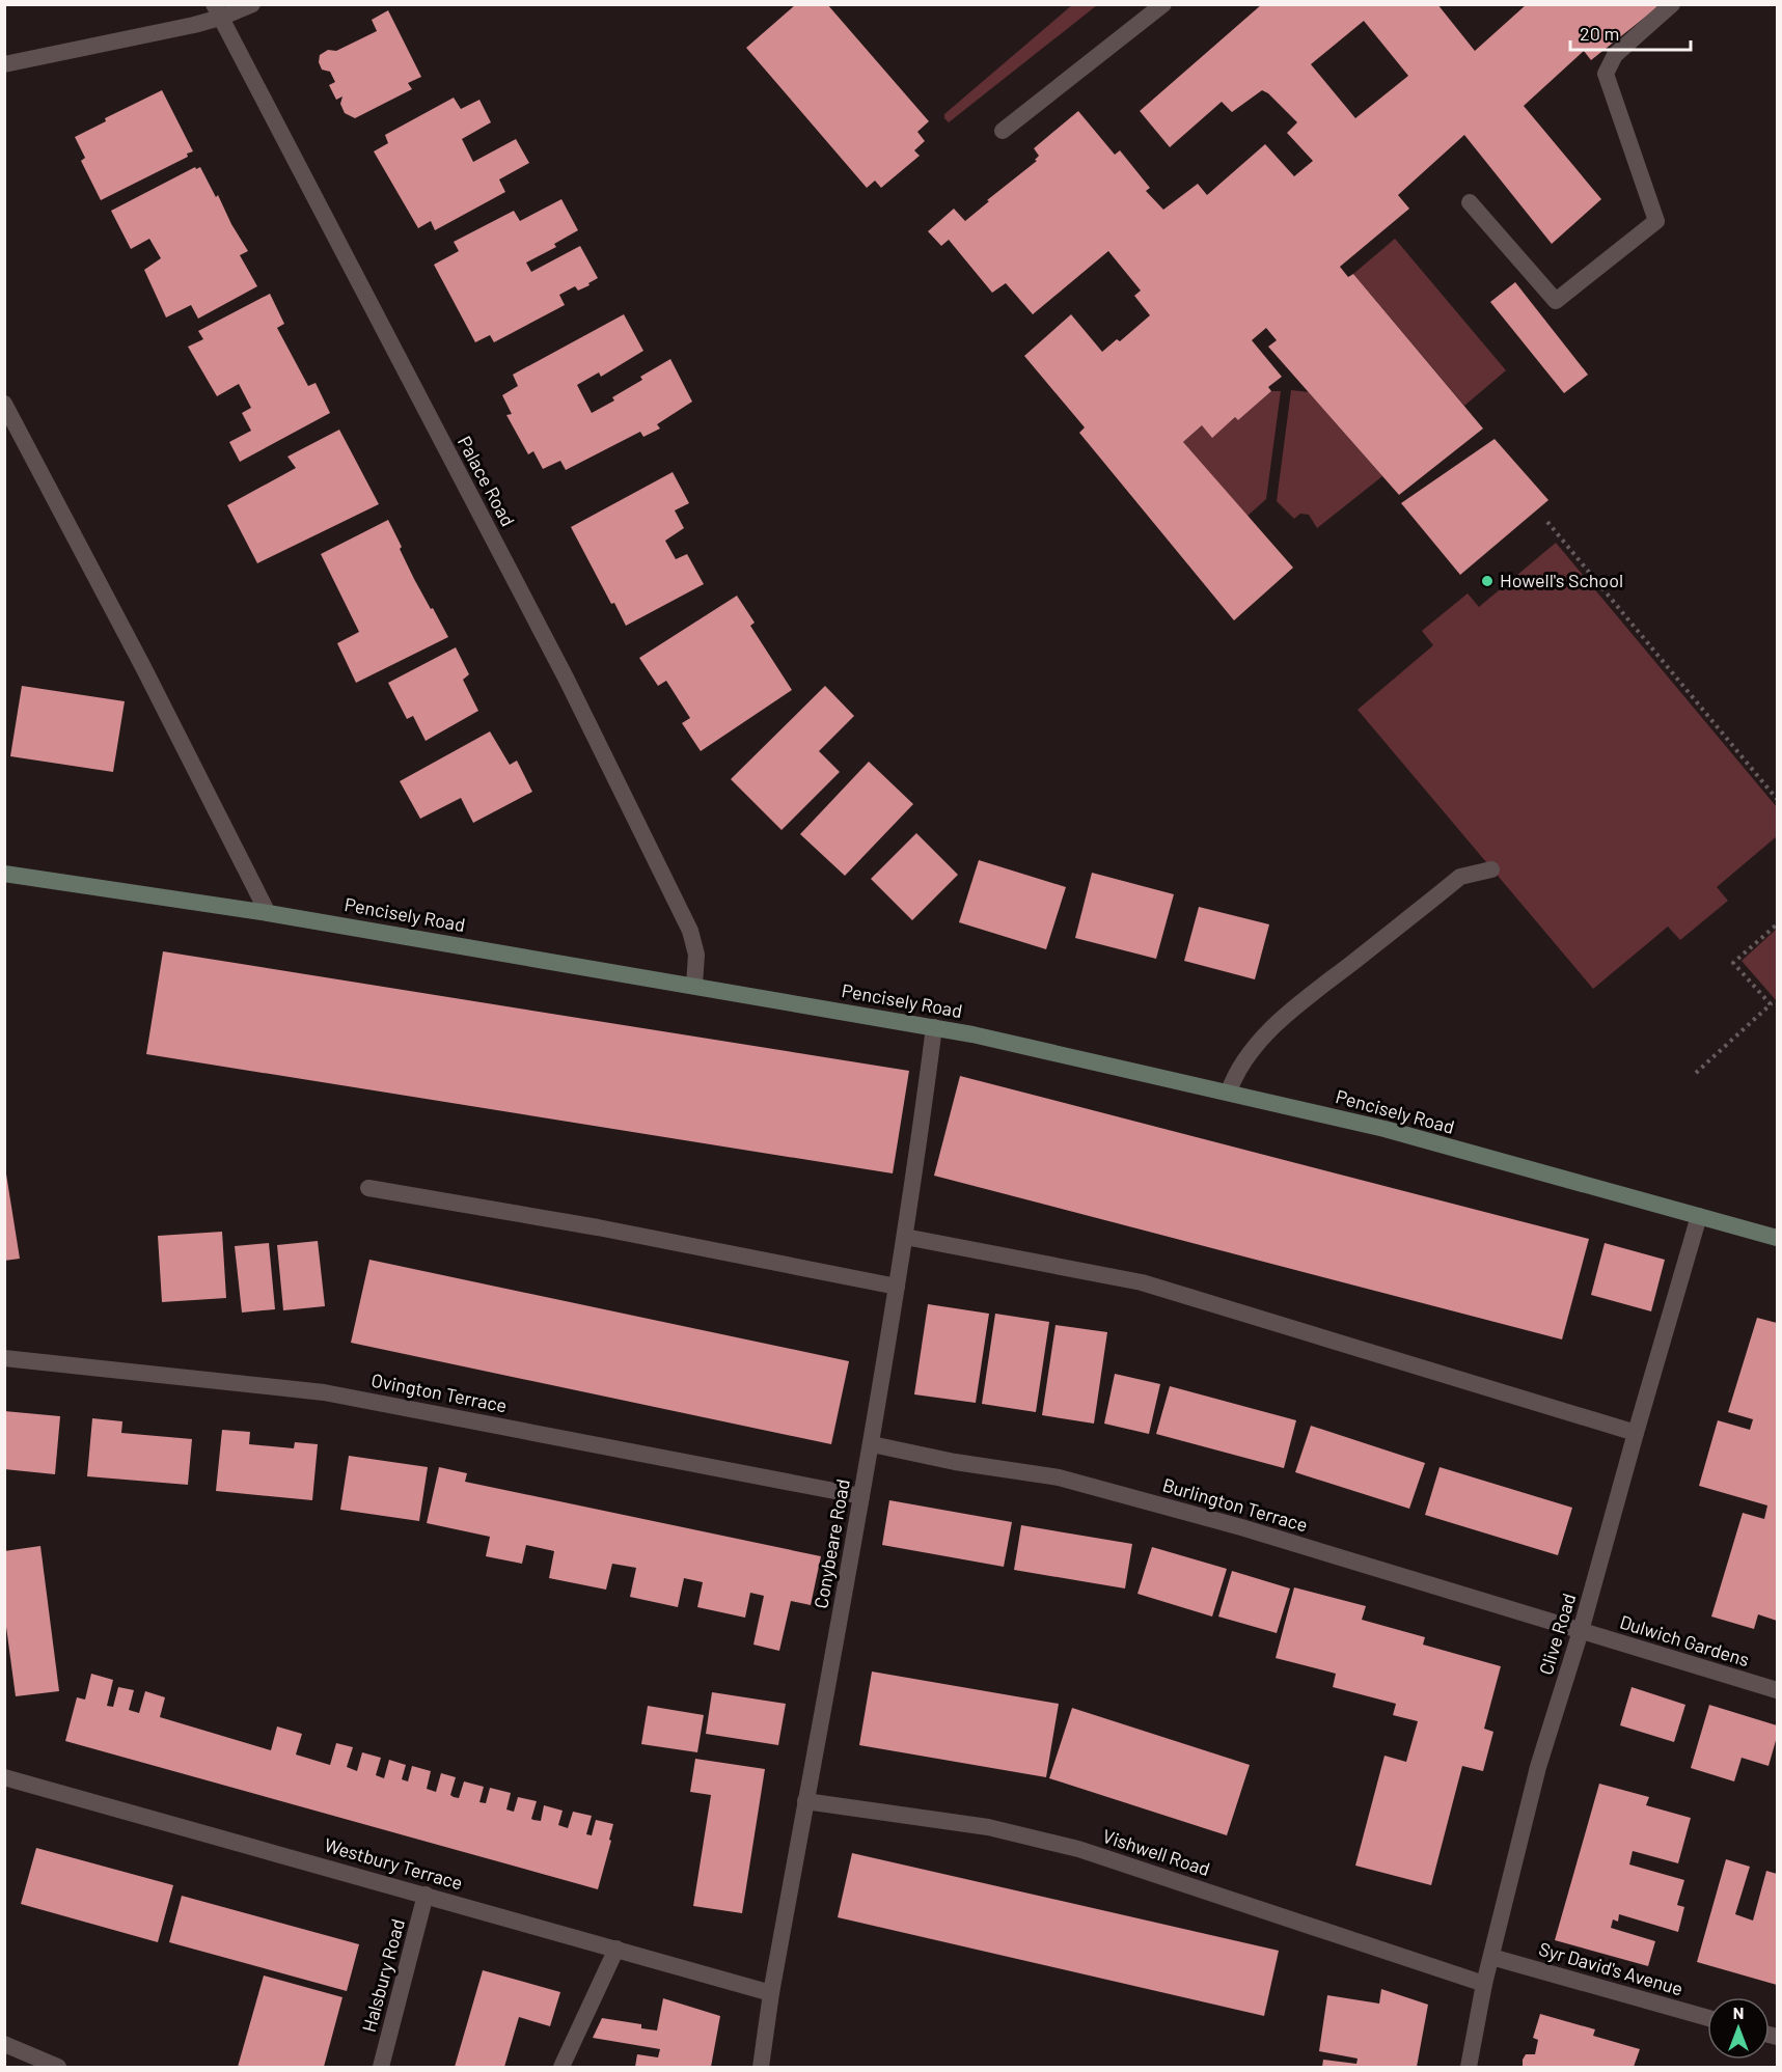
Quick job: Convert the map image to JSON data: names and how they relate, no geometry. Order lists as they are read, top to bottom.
{
  "streets": {
    "main road": ["Pencisely Road"],
    "street": [
      "Palace Road",
      "Ovington Terrace",
      "Burlington Terrace",
      "Conybeare Road",
      "Clive Road",
      "Dulwich Gardens",
      "Vishwell Road",
      "Westbury Terrace",
      "Syr David's Avenue",
      "Halsbury Road"
    ]
  },
  "crossings": [
    ["Palace Road", "Pencisely Road"],
    ["Pencisely Road", "Conybeare Road"],
    ["Pencisely Road", "Clive Road"],
    ["Ovington Terrace", "Conybeare Road"],
    ["Burlington Terrace", "Conybeare Road"],
    ["Burlington Terrace", "Clive Road"],
    ["Burlington Terrace", "Dulwich Gardens"],
    ["Conybeare Road", "Vishwell Road"],
    ["Conybeare Road", "Westbury Terrace"],
    ["Clive Road", "Dulwich Gardens"],
    ["Clive Road", "Vishwell Road"],
    ["Clive Road", "Syr David's Avenue"],
    ["Westbury Terrace", "Halsbury Road"]
  ],
  "places": ["Howell's School"],
  "scale_bar": "20 m",
  "north": "top"
}
